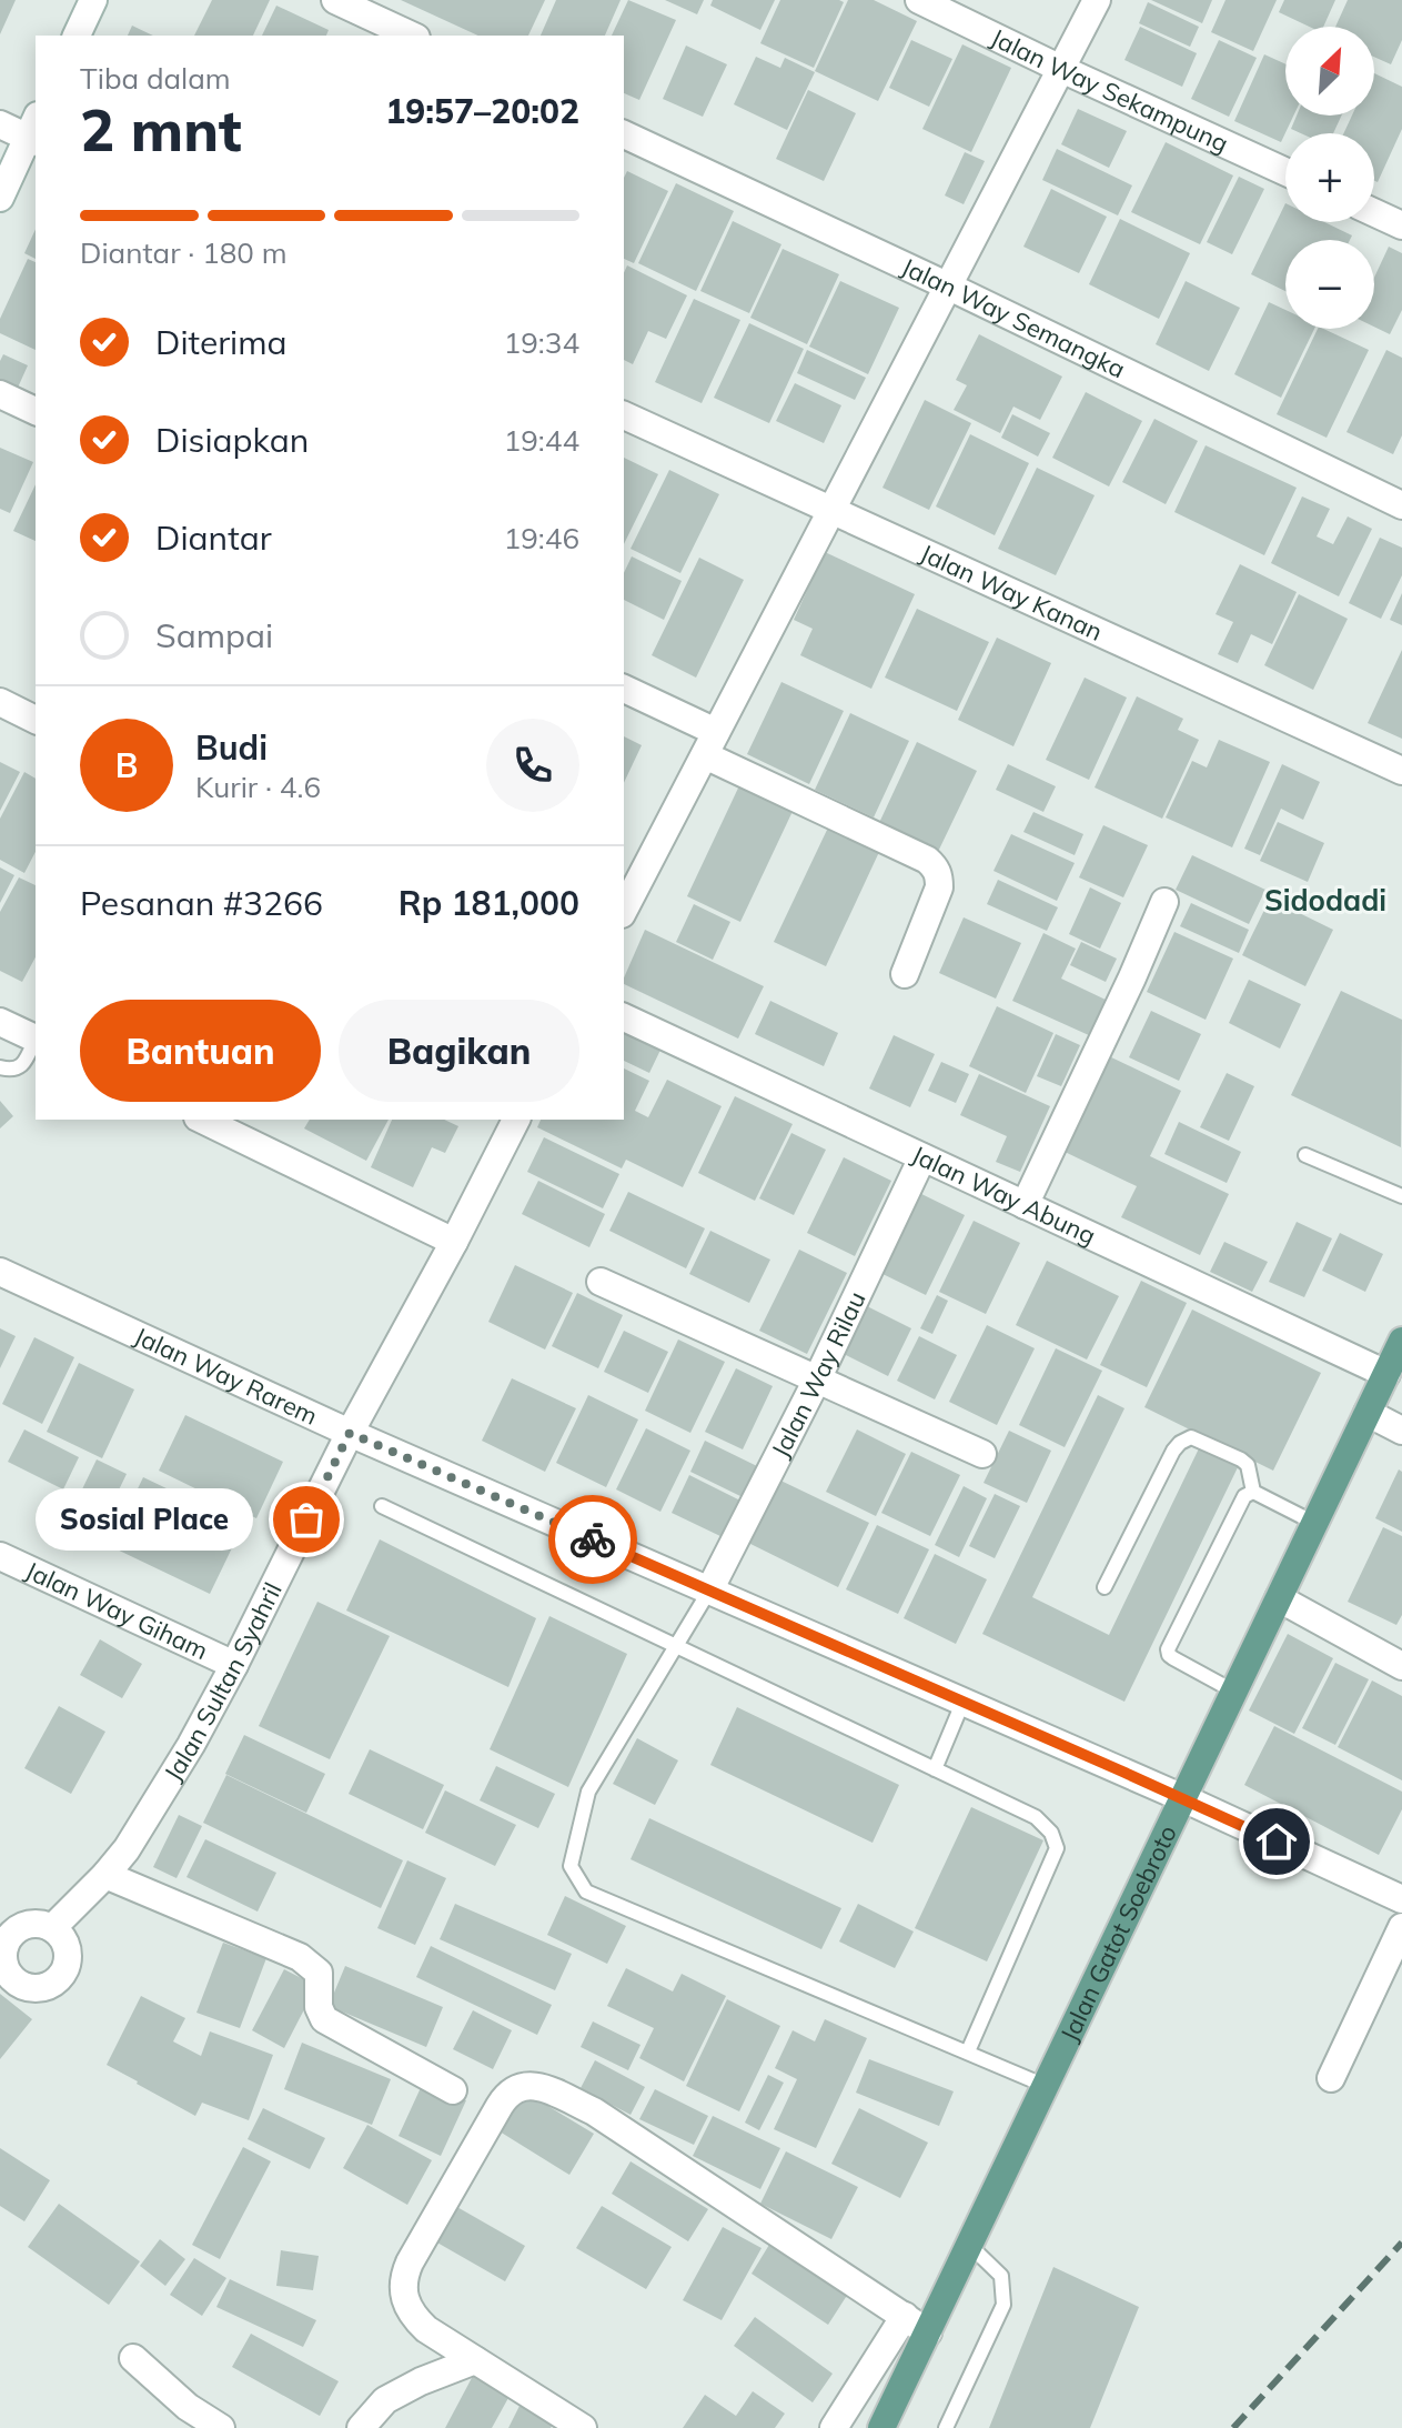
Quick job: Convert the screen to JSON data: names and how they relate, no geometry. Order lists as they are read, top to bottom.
{
  "streets": {
    "main road": ["Jalan Gatot Soebroto"],
    "street": [
      "Jalan Way Sekampung",
      "Jalan Way Semangka",
      "Jalan Way Kanan",
      "Jalan Way Abung",
      "Jalan Way Rilau",
      "Jalan Way Rarem",
      "Jalan Way Giham",
      "Jalan Sultan Syahril"
    ]
  },
  "crossings": [
    ["Jalan Way Abung", "Jalan Way Rilau"],
    ["Jalan Way Abung", "Jalan Gatot Soebroto"],
    ["Jalan Way Rilau", "Jalan Way Rarem"],
    ["Jalan Way Rarem", "Jalan Sultan Syahril"],
    ["Jalan Way Rarem", "Jalan Gatot Soebroto"],
    ["Jalan Way Giham", "Jalan Sultan Syahril"]
  ],
  "districts": ["Sidodadi"],
  "places": ["Sosial Place"],
  "north": "top right",
  "page": {
    "map_buttons": ["+", "−"],
    "heading": ["2 mnt", "Tiba dalam", "19:57–20:02"],
    "panel": [
      "Budi",
      "Kurir · 4.6",
      "Pesanan #3266",
      "Rp 181,000"
    ],
    "bar": "Diantar · 180 m",
    "list": [
      ["Diterima", "19:34"],
      ["Disiapkan", "19:44"],
      ["Diantar", "19:46"],
      "Sampai"
    ],
    "round": "B",
    "buttons": ["Bantuan", "Bagikan"],
    "bubble": "Sosial Place"
  }
}
